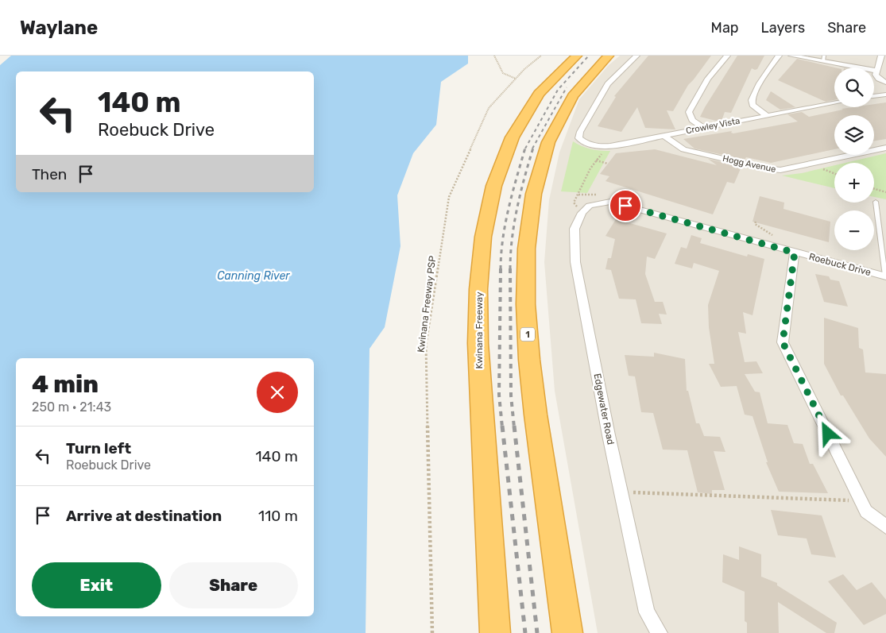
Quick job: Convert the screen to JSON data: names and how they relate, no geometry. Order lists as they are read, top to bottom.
{
  "streets": {
    "highway": ["Kwinana Freeway", "1"],
    "street": [
      "Crowley Vista",
      "Hogg Avenue",
      "Roebuck Drive",
      "Edgewater Road"
    ],
    "path": ["Kwinana Freeway PSP"]
  },
  "crossings": [
    ["Crowley Vista", "Hogg Avenue"],
    ["Roebuck Drive", "Edgewater Road"]
  ],
  "water": ["Canning River"],
  "page": {
    "header": "Waylane",
    "nav": ["Map", "Layers", "Share"],
    "map_buttons": ["+", "−"],
    "turn": ["140 m", "Roebuck Drive"],
    "then": "Then",
    "heading": ["4 min", "250 m · 21:43"],
    "list": [
      {
        "name": "Turn left",
        "note": "Roebuck Drive",
        "value": "140 m"
      },
      {
        "name": "Arrive at destination",
        "value": "110 m"
      }
    ],
    "buttons": ["Exit", "Share"]
  }
}
